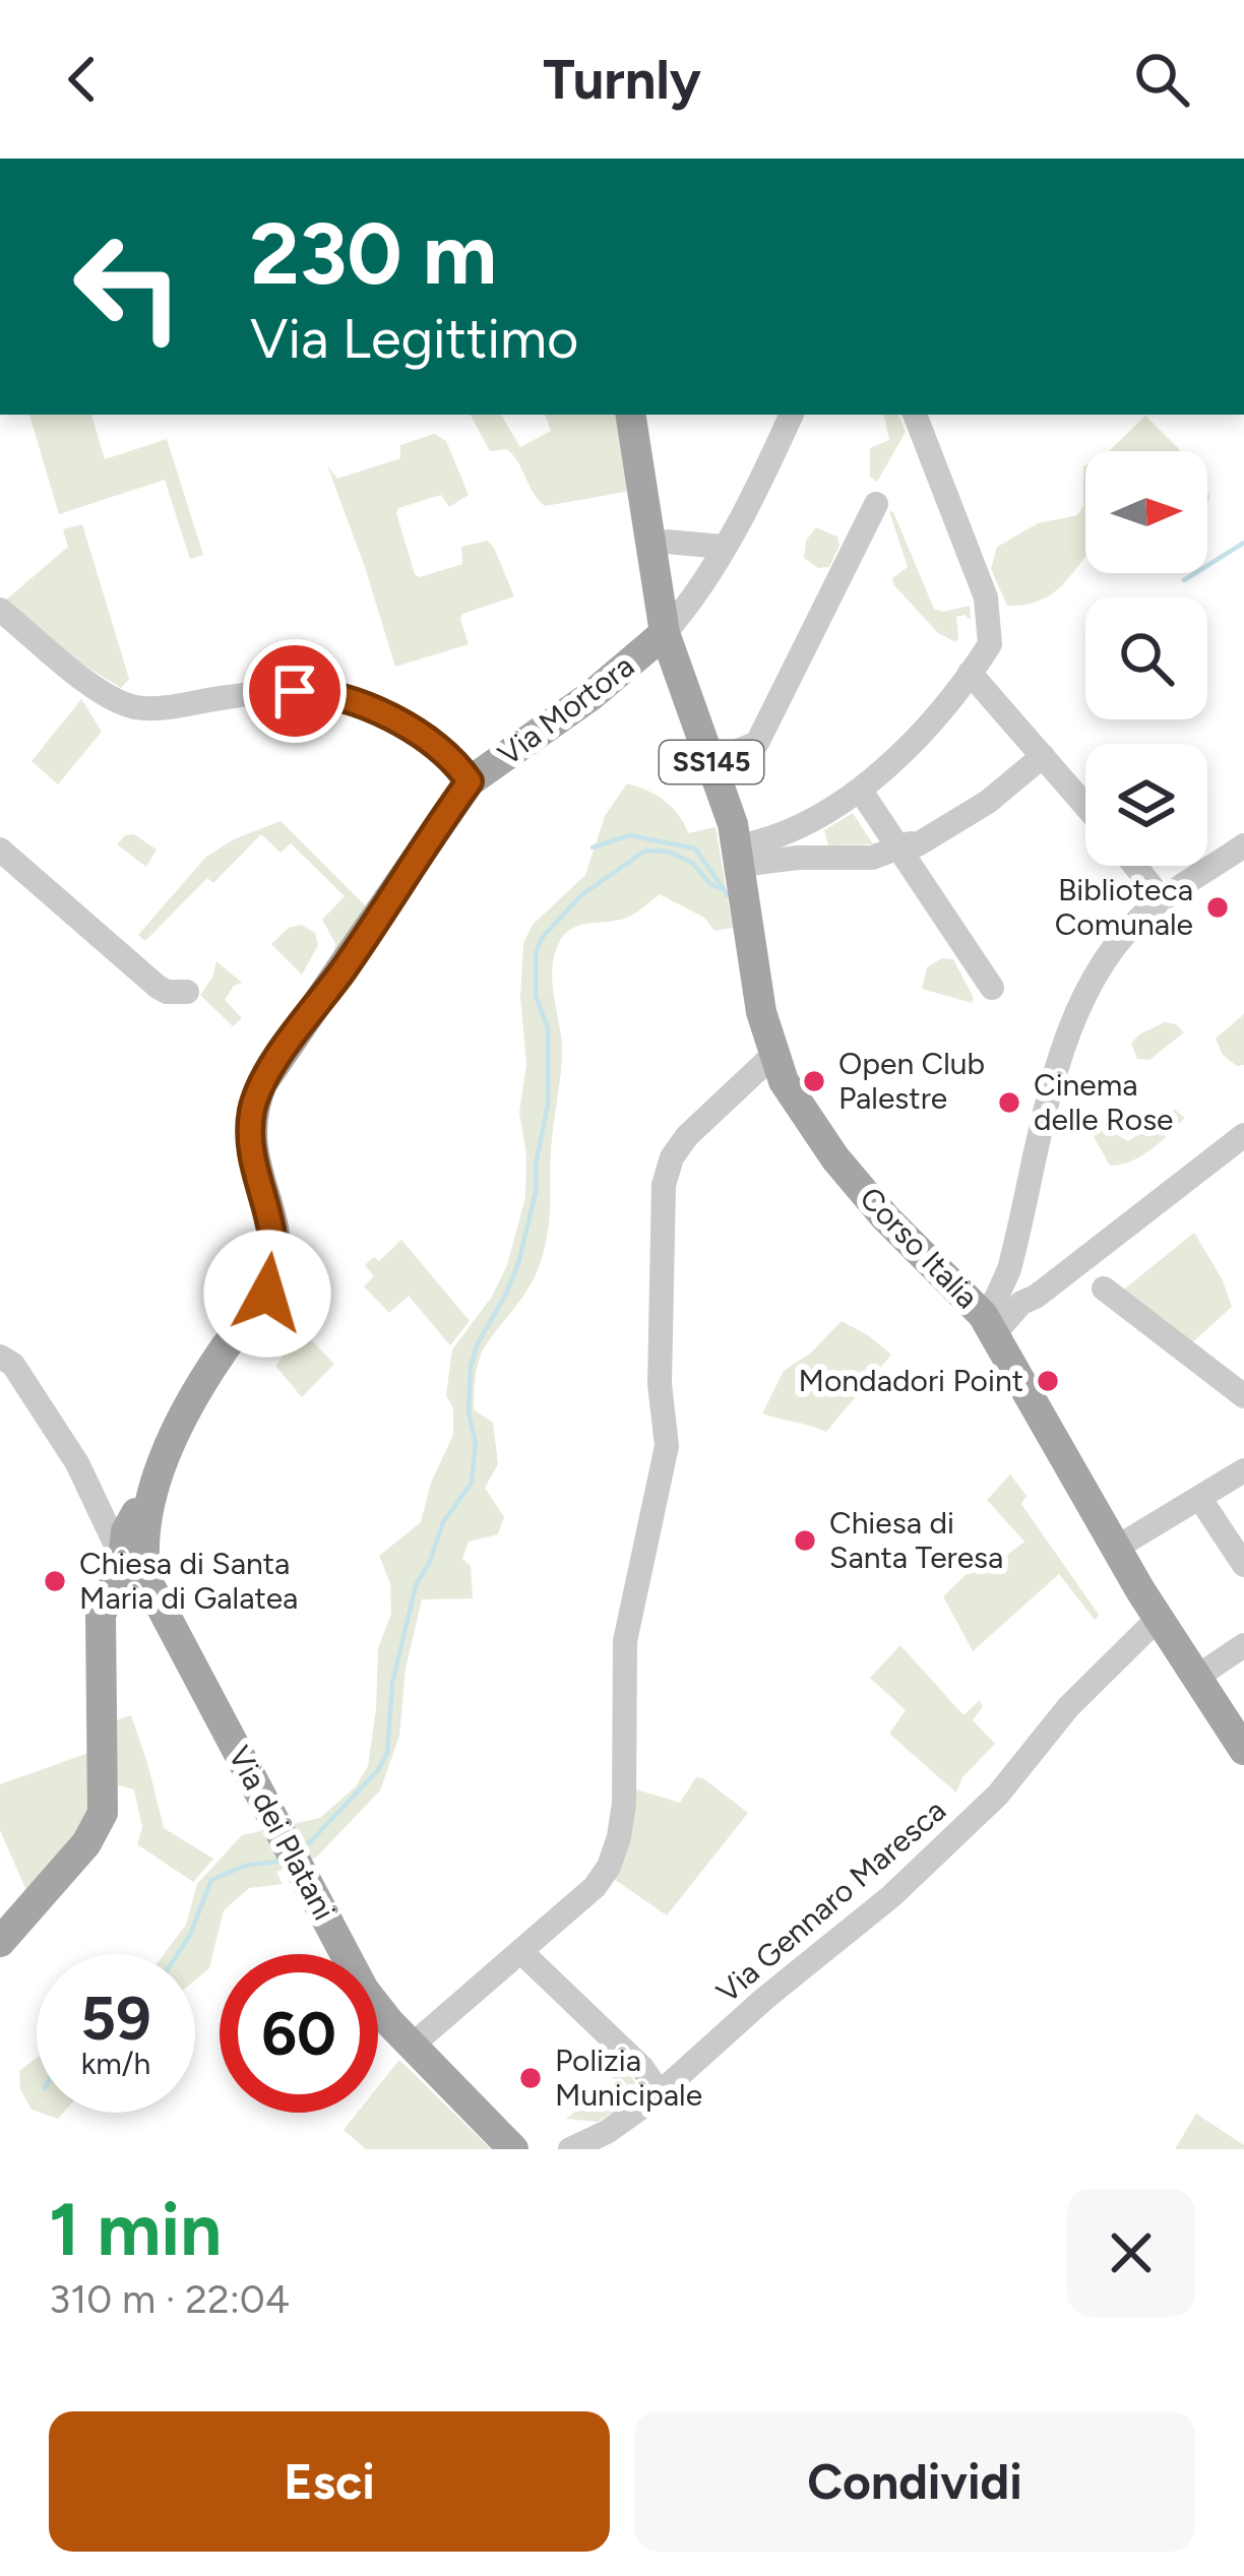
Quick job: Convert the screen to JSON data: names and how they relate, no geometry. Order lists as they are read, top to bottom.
{
  "streets": {
    "main road": [
      "Via Mortora",
      "SS145",
      "Corso Italia",
      "Via dei Platani"
    ],
    "street": ["Via Gennaro Maresca"]
  },
  "crossings": [
    ["Via Mortora", "Corso Italia"],
    ["Via Mortora", "Via dei Platani"],
    ["Corso Italia", "Via Gennaro Maresca"]
  ],
  "places": [
    "Biblioteca Comunale",
    "Open Club Palestre",
    "Cinema delle Rose",
    "Mondadori Point",
    "Chiesa di Santa Teresa",
    "Chiesa di Santa Maria di Galatea",
    "Polizia Municipale"
  ],
  "north": "right",
  "page": {
    "header": "Turnly",
    "turn": ["230 m", "Via Legittimo"],
    "speed": "59 km/h",
    "limit": "60",
    "heading": ["1 min", "310 m · 22:04"],
    "buttons": ["Esci", "Condividi"]
  }
}
